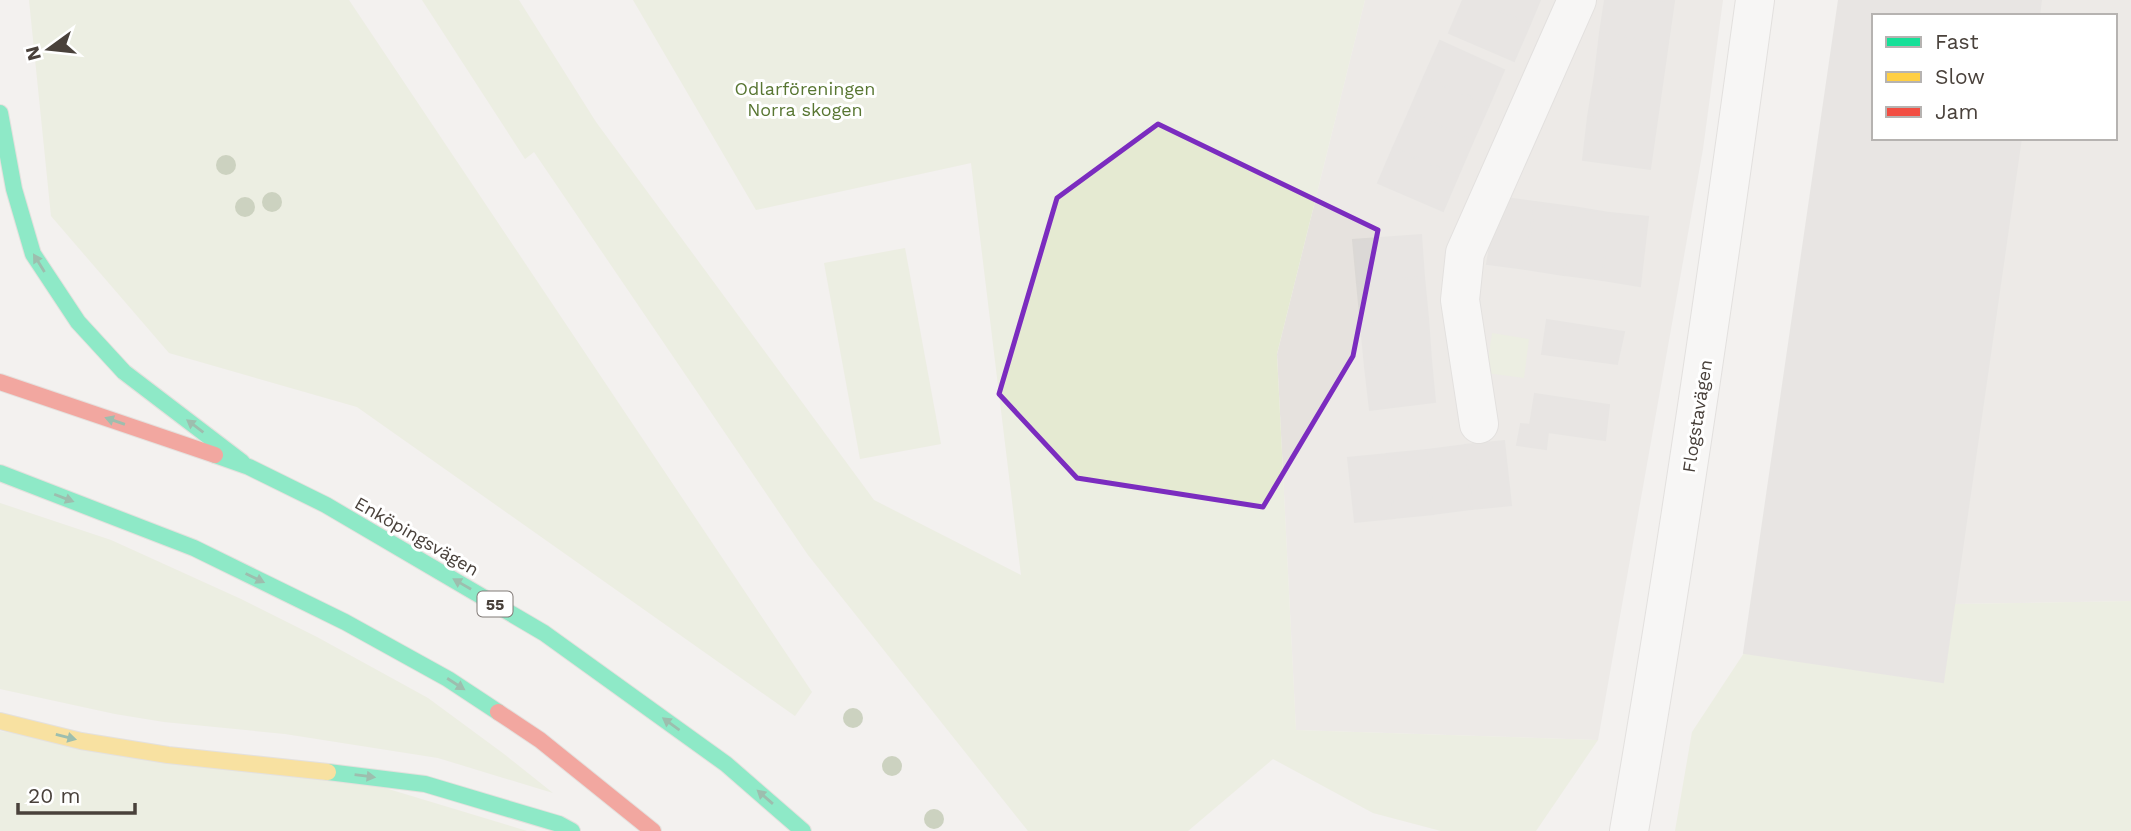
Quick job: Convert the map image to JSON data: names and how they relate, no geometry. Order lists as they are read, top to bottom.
{
  "streets": {
    "main road": ["Enköpingsvägen", "55"],
    "street": ["Flogstavägen"]
  },
  "parks": ["Odlarföreningen Norra skogen"],
  "legend": ["Fast", "Slow", "Jam"],
  "scale_bar": "20 m",
  "north": "left"
}
